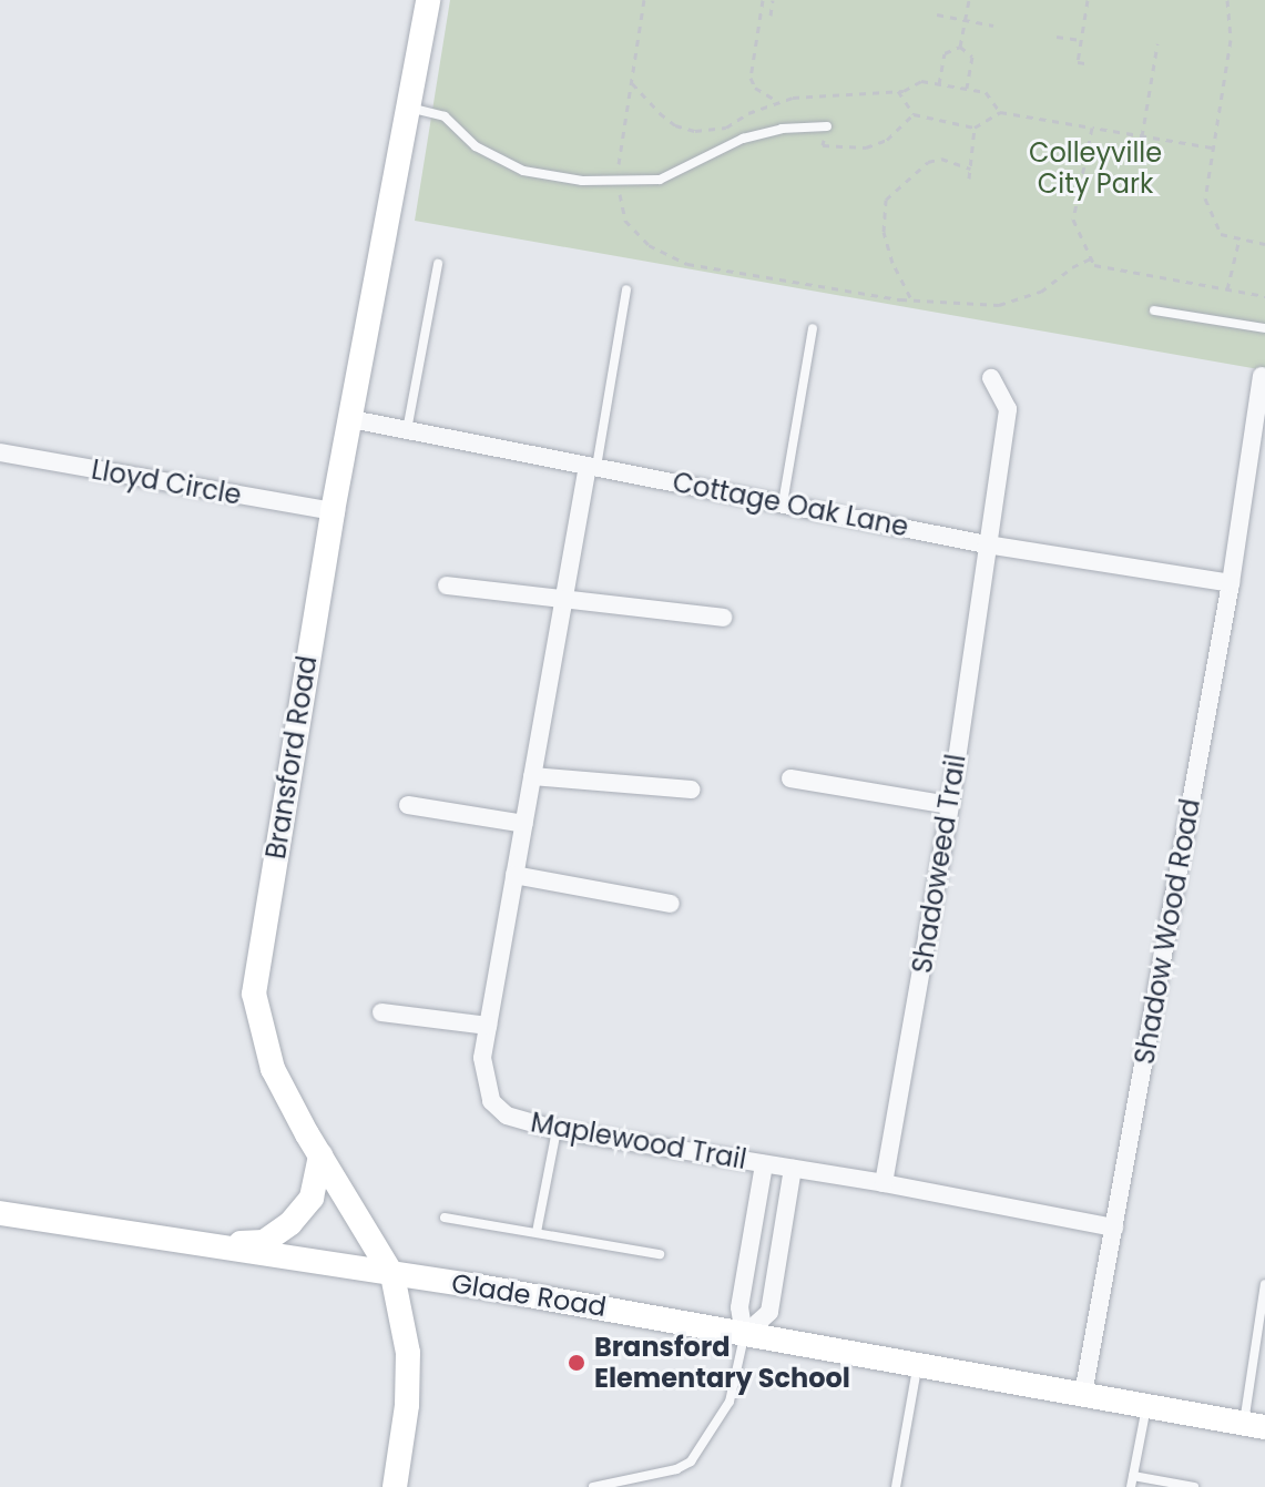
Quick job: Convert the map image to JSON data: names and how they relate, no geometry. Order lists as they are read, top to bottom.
{
  "streets": {
    "street": [
      "Lloyd Circle",
      "Cottage Oak Lane",
      "Bransford Road",
      "Shadoweed Trail",
      "Shadow Wood Road",
      "Maplewood Trail",
      "Glade Road"
    ]
  },
  "crossings": [
    ["Lloyd Circle", "Bransford Road"],
    ["Cottage Oak Lane", "Bransford Road"],
    ["Cottage Oak Lane", "Shadoweed Trail"],
    ["Cottage Oak Lane", "Shadow Wood Road"],
    ["Cottage Oak Lane", "Maplewood Trail"],
    ["Bransford Road", "Glade Road"],
    ["Shadoweed Trail", "Maplewood Trail"],
    ["Shadow Wood Road", "Maplewood Trail"],
    ["Shadow Wood Road", "Glade Road"]
  ],
  "parks": ["Colleyville City Park"],
  "places": ["Bransford Elementary School"]
}
